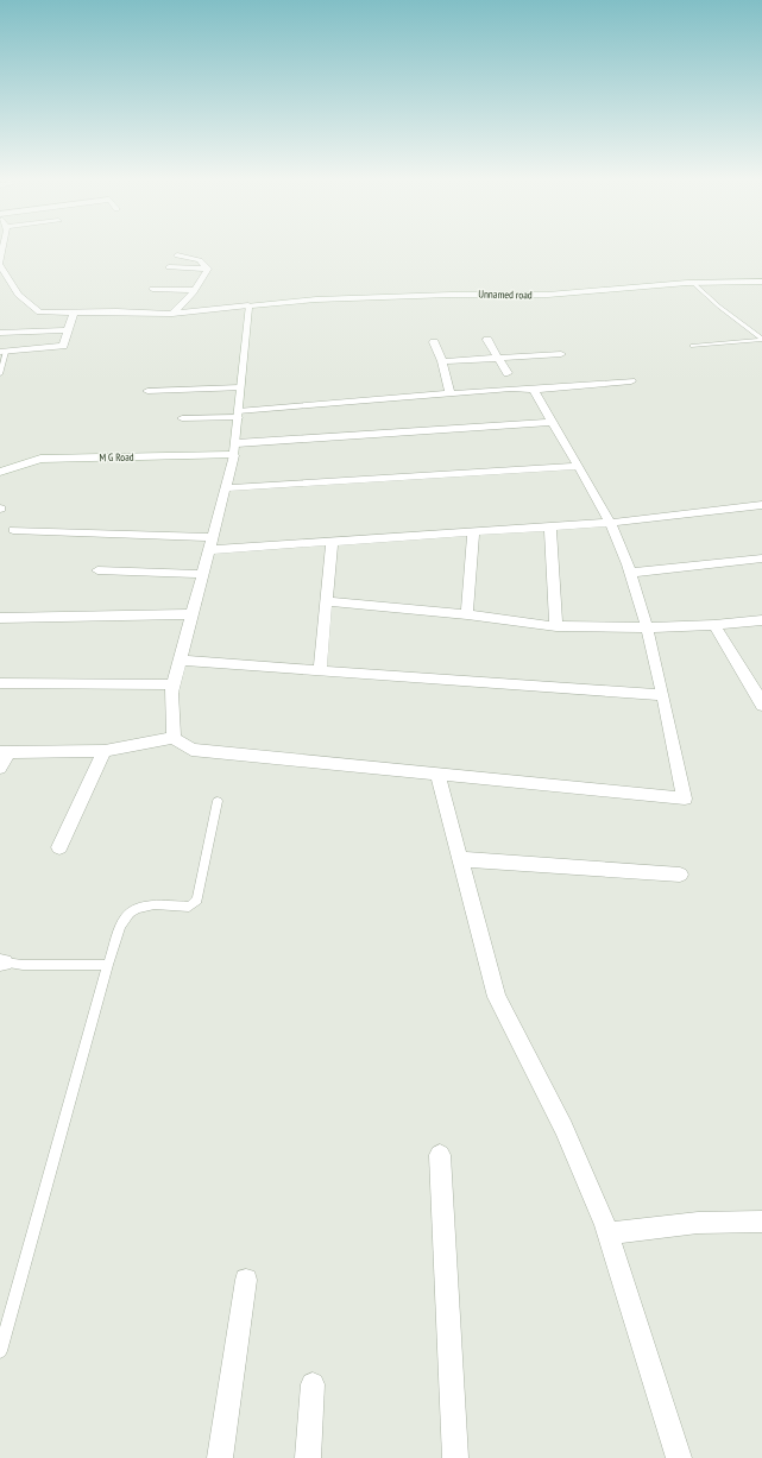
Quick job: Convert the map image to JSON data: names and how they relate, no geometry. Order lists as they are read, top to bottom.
{
  "streets": {
    "street": ["Unnamed road", "M G Road"]
  }
}
